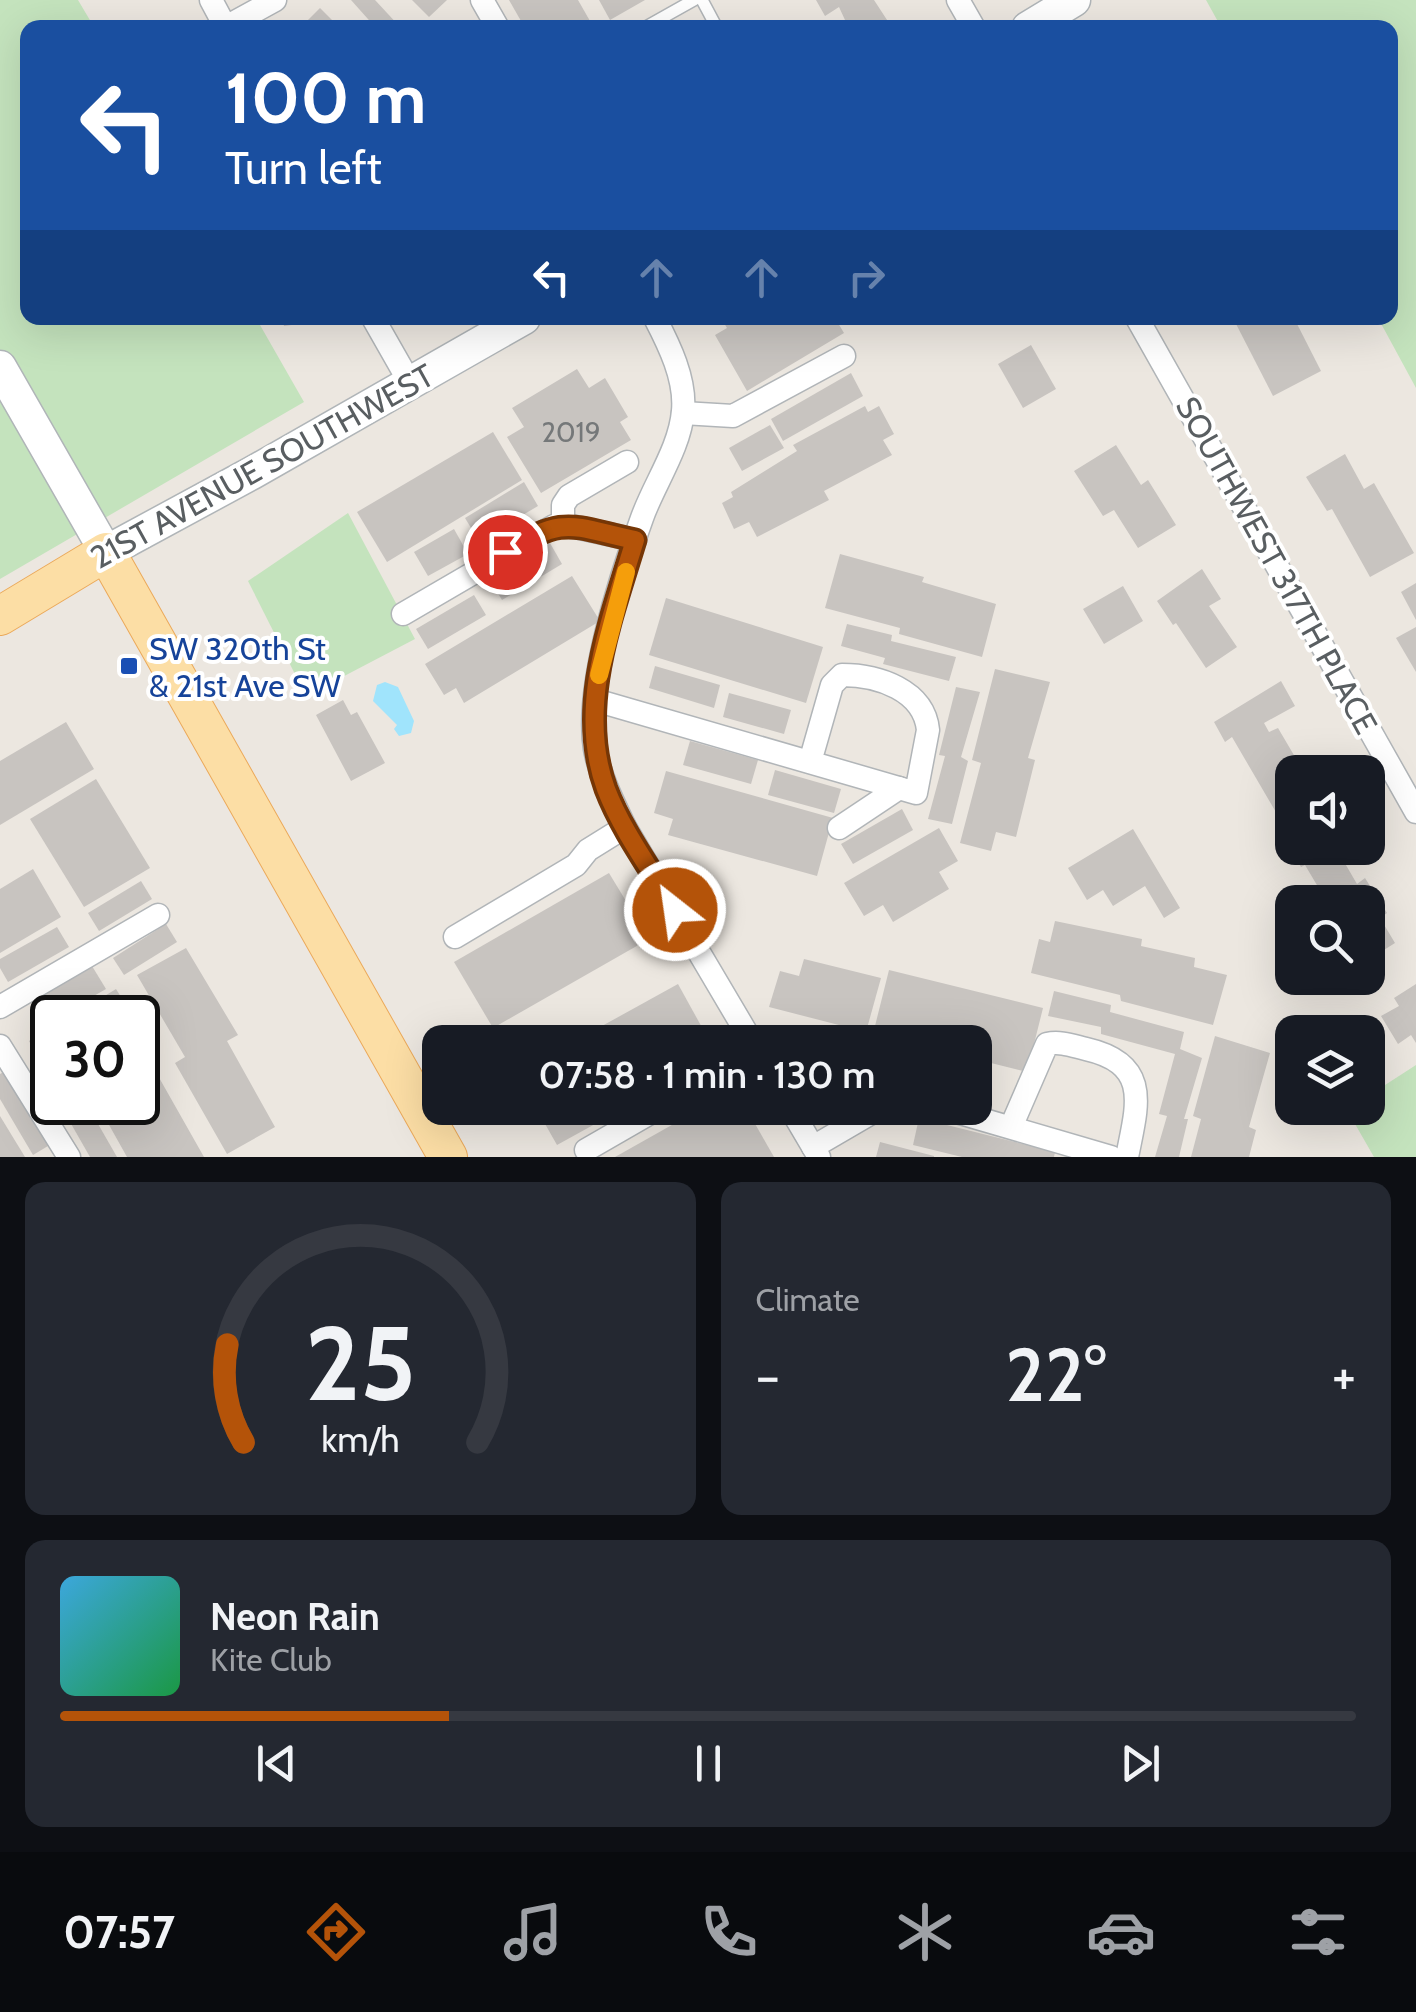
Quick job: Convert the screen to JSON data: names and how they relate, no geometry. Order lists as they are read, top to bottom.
{
  "streets": {
    "main road": ["21ST AVENUE SOUTHWEST"],
    "street": ["SOUTHWEST 317TH PLACE"]
  },
  "places": {
    "transit": ["SW 320th St & 21st Ave SW"]
  },
  "house_numbers": ["2019"],
  "page": {
    "turn": ["100 m", "Turn left"],
    "limit": "30",
    "trip": "07:58 · 1 min · 130 m",
    "tile": "Climate",
    "heat": ["−", "22°", "+"],
    "song": ["Neon Rain", "Kite Club"],
    "tabs": "07:57",
    "gauge": ["25", "km/h"]
  }
}
